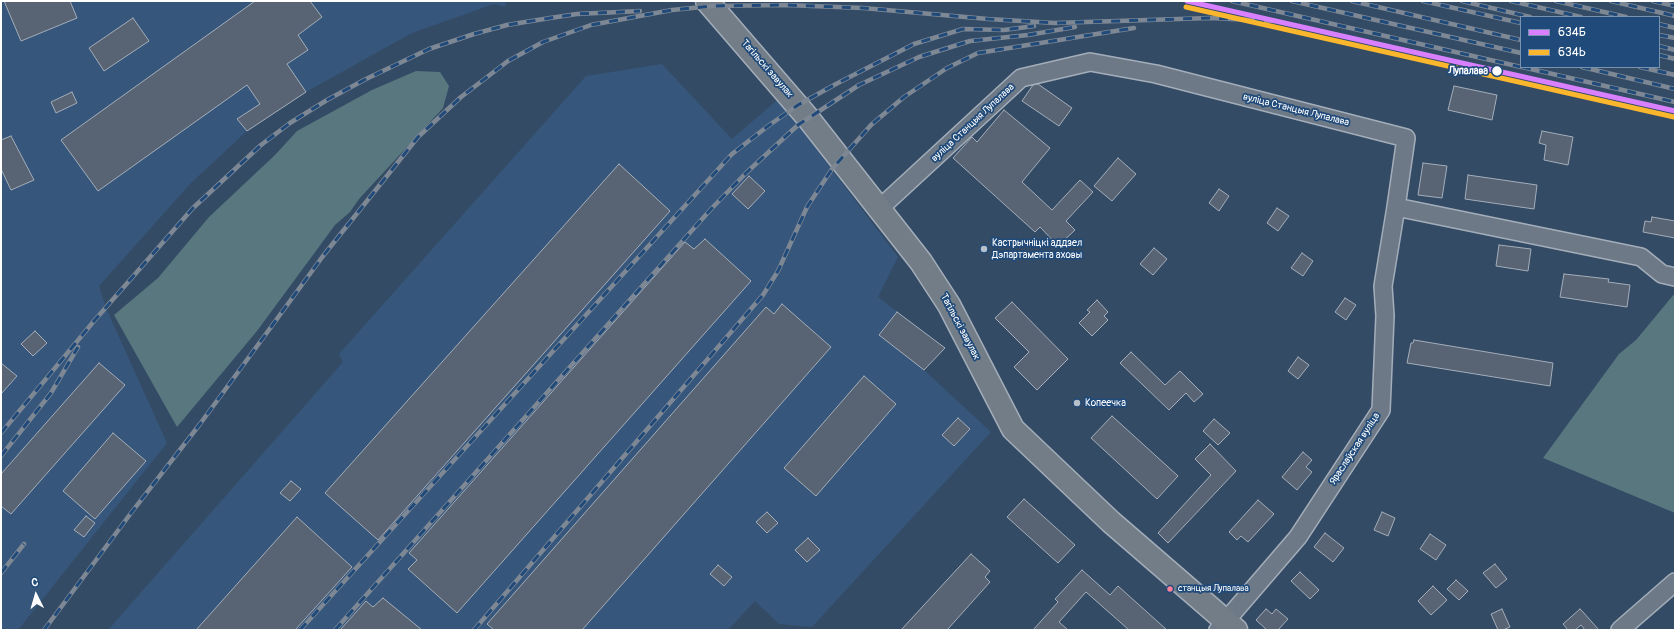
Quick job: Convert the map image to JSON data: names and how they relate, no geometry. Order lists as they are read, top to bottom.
{
  "streets": {
    "main road": ["Тагільскі завулак"],
    "street": ["вуліца Станцыя Лупалава", "Яраслаўская вуліца"]
  },
  "crossings": [
    ["Тагільскі завулак", "вуліца Станцыя Лупалава"],
    ["Тагільскі завулак", "Яраслаўская вуліца"],
    ["вуліца Станцыя Лупалава", "Яраслаўская вуліца"]
  ],
  "places": [
    "Лупалава",
    "Кастрычніцкі аддзел Дэпартамента аховы",
    "Копеечка",
    "станцыя Лупалава"
  ],
  "lines": ["transit line 634Б", "transit line 634Ь"],
  "legend": ["634Б", "634Ь"],
  "north": "top"
}
